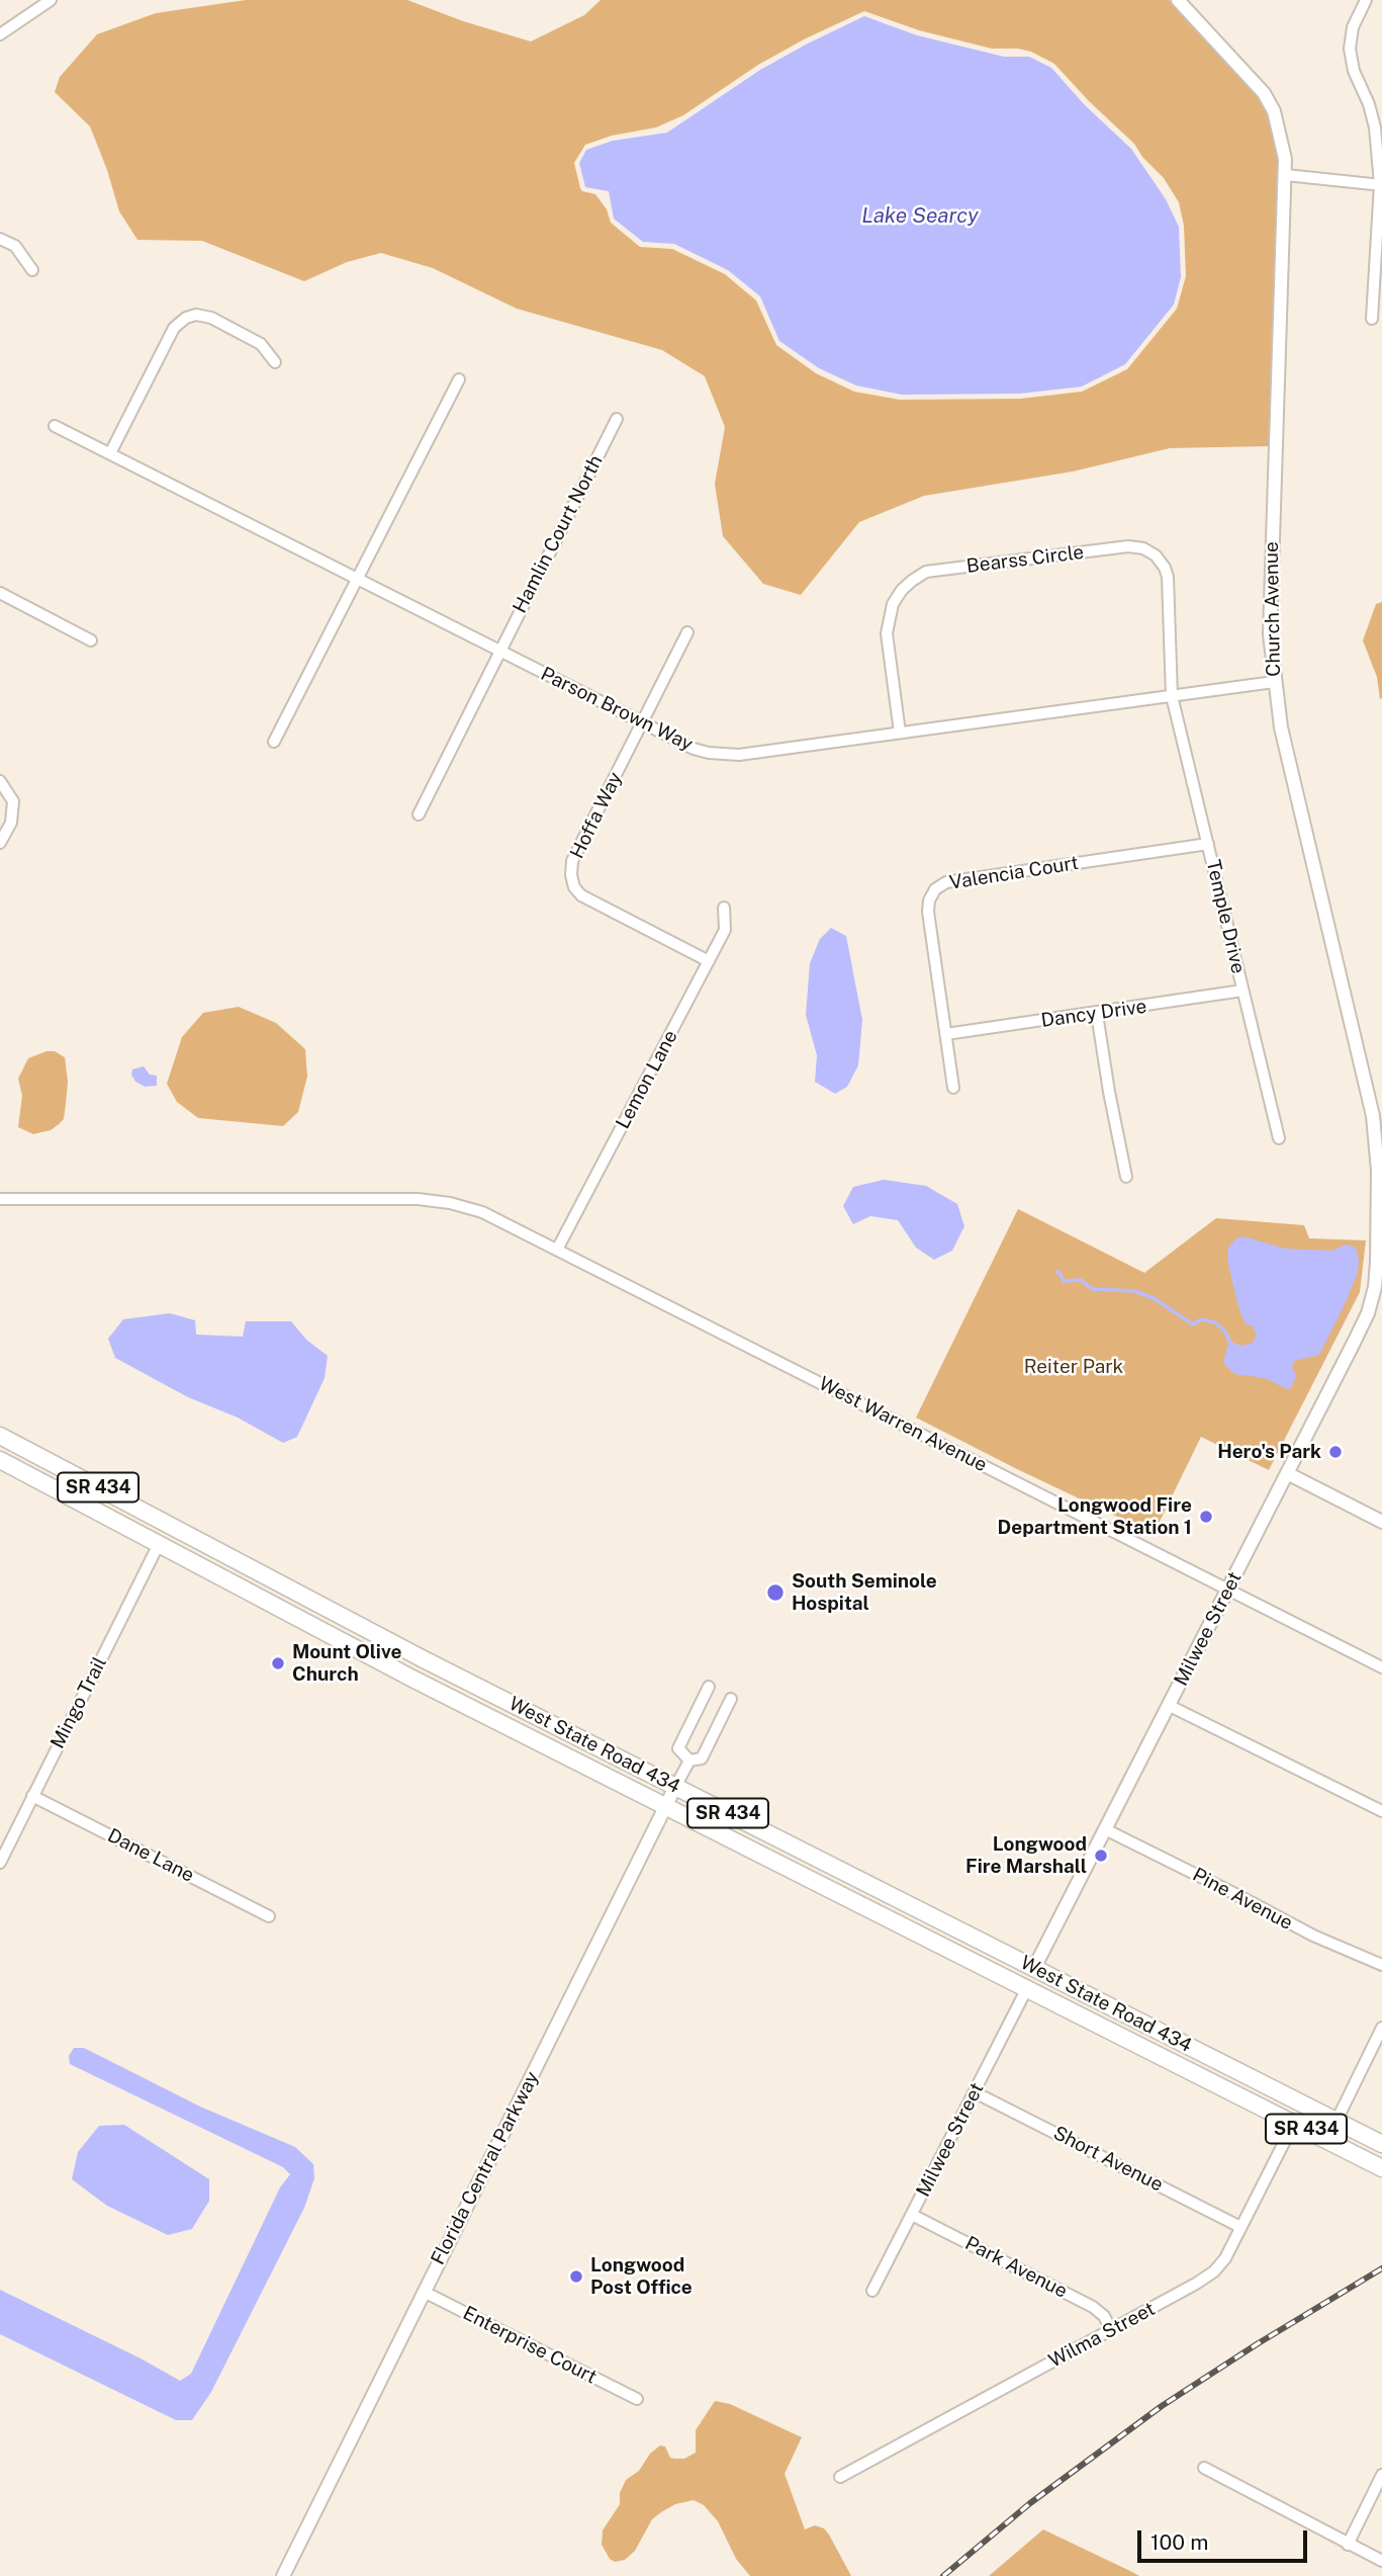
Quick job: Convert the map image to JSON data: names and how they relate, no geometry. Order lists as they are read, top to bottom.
{
  "streets": {
    "main road": ["SR 434", "West State Road 434"],
    "street": [
      "Hamlin Court North",
      "Bearss Circle",
      "Church Avenue",
      "Parson Brown Way",
      "Hoffa Way",
      "Valencia Court",
      "Temple Drive",
      "Dancy Drive",
      "Lemon Lane",
      "West Warren Avenue",
      "Milwee Street",
      "Mingo Trail",
      "Dane Lane",
      "Pine Avenue",
      "Short Avenue",
      "Florida Central Parkway",
      "Park Avenue",
      "Wilma Street",
      "Enterprise Court"
    ]
  },
  "crossings": [
    ["Hamlin Court North", "Parson Brown Way"],
    ["Bearss Circle", "Parson Brown Way"],
    ["Bearss Circle", "Temple Drive"],
    ["Church Avenue", "Parson Brown Way"],
    ["Church Avenue", "Milwee Street"],
    ["Parson Brown Way", "Hoffa Way"],
    ["Parson Brown Way", "Temple Drive"],
    ["Hoffa Way", "Lemon Lane"],
    ["Valencia Court", "Temple Drive"],
    ["Valencia Court", "Dancy Drive"],
    ["Temple Drive", "Dancy Drive"],
    ["Lemon Lane", "West Warren Avenue"],
    ["West Warren Avenue", "Milwee Street"],
    ["Milwee Street", "West State Road 434"],
    ["Milwee Street", "Pine Avenue"],
    ["Milwee Street", "Short Avenue"],
    ["Milwee Street", "Park Avenue"],
    ["Mingo Trail", "West State Road 434"],
    ["Mingo Trail", "Dane Lane"],
    ["West State Road 434", "Florida Central Parkway"],
    ["West State Road 434", "Wilma Street"],
    ["Short Avenue", "Wilma Street"],
    ["Florida Central Parkway", "Enterprise Court"],
    ["Park Avenue", "Wilma Street"]
  ],
  "water": ["Lake Searcy"],
  "parks": ["Reiter Park"],
  "places": [
    "Hero's Park",
    "Longwood Fire Department Station 1",
    "South Seminole Hospital",
    "Mount Olive Church",
    "Longwood Fire Marshall",
    "Longwood Post Office"
  ],
  "scale_bar": "100 m"
}
